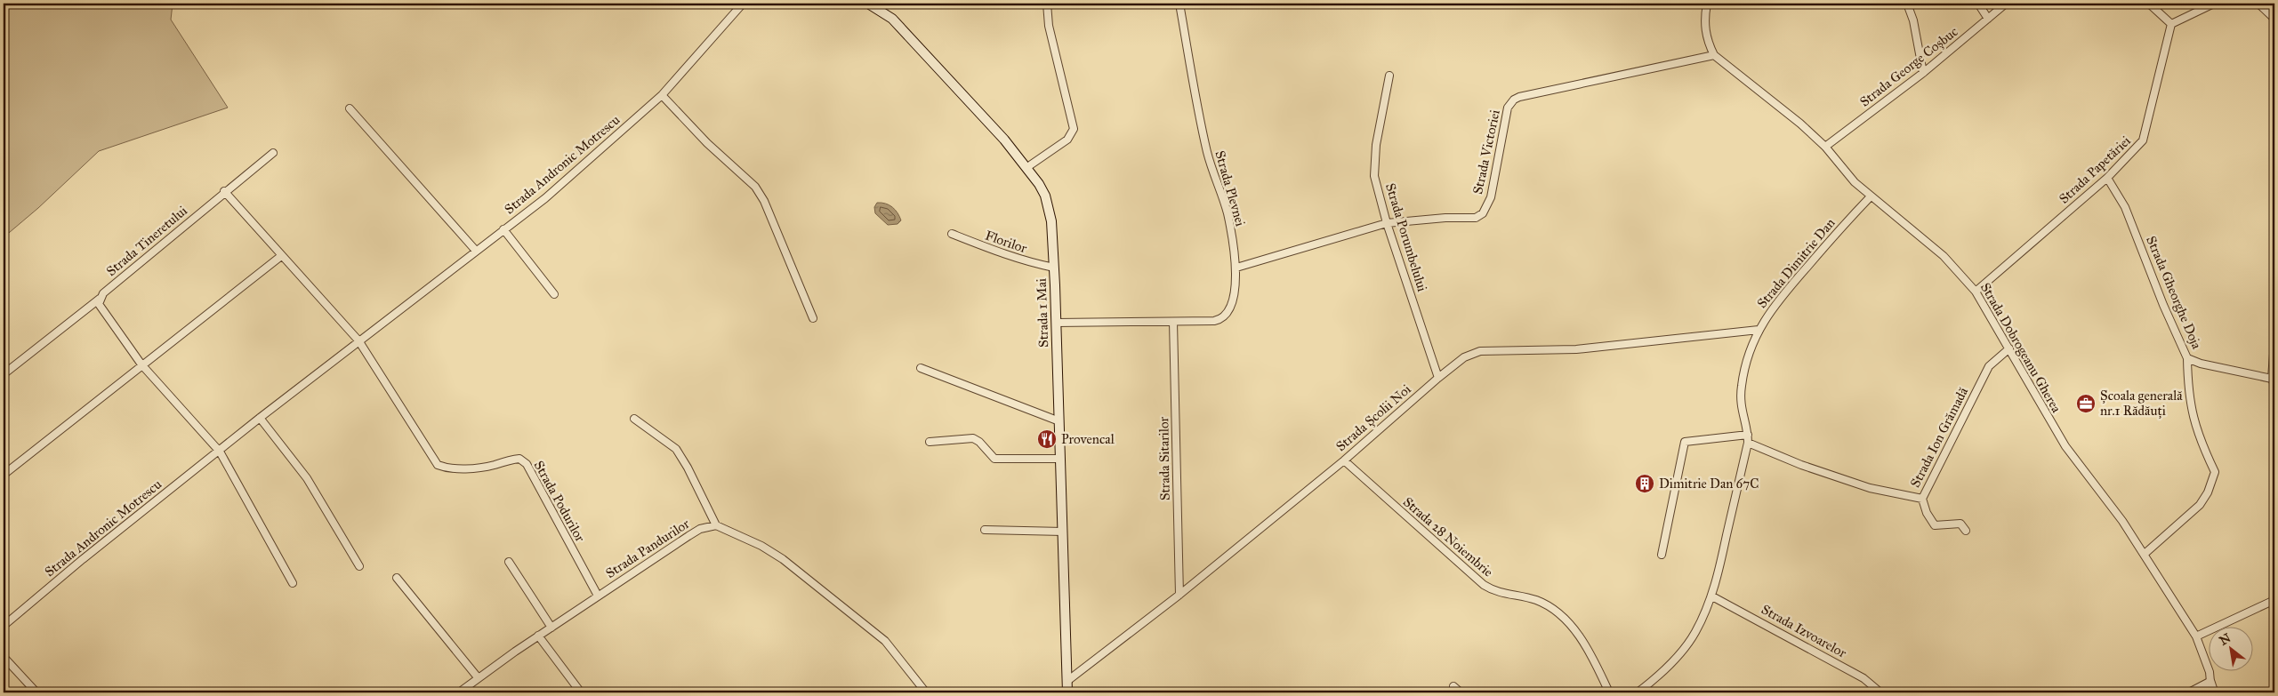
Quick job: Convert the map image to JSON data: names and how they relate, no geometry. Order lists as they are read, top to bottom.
{
  "streets": {
    "main road": ["Strada 1 Mai"],
    "street": [
      "Strada George Coșbuc",
      "Strada Victoriei",
      "Strada Andronic Motrescu",
      "Strada Papetăriei",
      "Strada Plevnei",
      "Strada Porumbelului",
      "Strada Tineretului",
      "Florilor",
      "Strada Dimitrie Dan",
      "Strada Gheorghe Doja",
      "Strada Dobrogeanu Gherea",
      "Strada Școlii Noi",
      "Strada Ion Grămadă",
      "Strada Sitarilor",
      "Strada Podurilor",
      "Strada 28 Noiembrie",
      "Strada Pandurilor",
      "Strada Izvoarelor"
    ]
  },
  "crossings": [
    ["Strada George Coșbuc", "Strada Dobrogeanu Gherea"],
    ["Strada Victoriei", "Strada Plevnei"],
    ["Strada Victoriei", "Strada Porumbelului"],
    ["Strada Victoriei", "Strada Dobrogeanu Gherea"],
    ["Strada Andronic Motrescu", "Strada Podurilor"],
    ["Strada Papetăriei", "Strada Gheorghe Doja"],
    ["Strada Papetăriei", "Strada Dobrogeanu Gherea"],
    ["Strada Plevnei", "Strada 1 Mai"],
    ["Strada Plevnei", "Strada Sitarilor"],
    ["Strada Porumbelului", "Strada Școlii Noi"],
    ["Florilor", "Strada 1 Mai"],
    ["Strada Dimitrie Dan", "Strada Dobrogeanu Gherea"],
    ["Strada Dimitrie Dan", "Strada Școlii Noi"],
    ["Strada Dimitrie Dan", "Strada Ion Grămadă"],
    ["Strada Dimitrie Dan", "Strada Izvoarelor"],
    ["Strada 1 Mai", "Strada Școlii Noi"],
    ["Strada Dobrogeanu Gherea", "Strada Ion Grămadă"],
    ["Strada Școlii Noi", "Strada Sitarilor"],
    ["Strada Școlii Noi", "Strada 28 Noiembrie"],
    ["Strada Podurilor", "Strada Pandurilor"]
  ],
  "places": {
    "office": ["Școala generală nr.1 Rădăuți"],
    "restaurant": ["Provencal"],
    "building": ["Dimitrie Dan 67C"]
  },
  "north": "top left"
}
